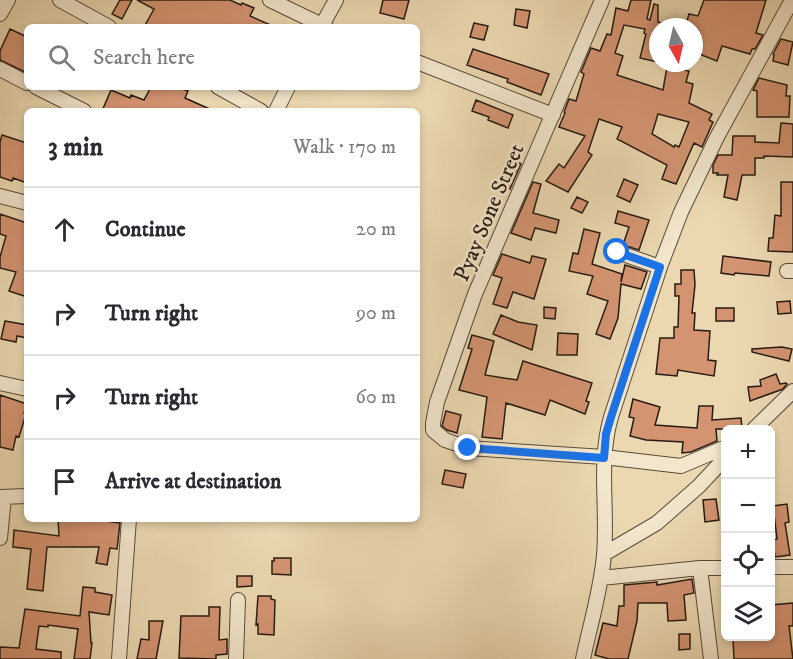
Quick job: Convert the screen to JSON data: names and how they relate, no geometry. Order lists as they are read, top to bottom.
{
  "streets": {
    "street": ["Pyay Sone Street"]
  },
  "north": "bottom",
  "page": {
    "search": "Search here",
    "heading": ["3 min", "Walk · 170 m"],
    "list": [
      ["Continue", "20 m"],
      ["Turn right", "90 m"],
      ["Turn right", "60 m"],
      "Arrive at destination"
    ],
    "map_buttons": ["+", "−"]
  }
}
